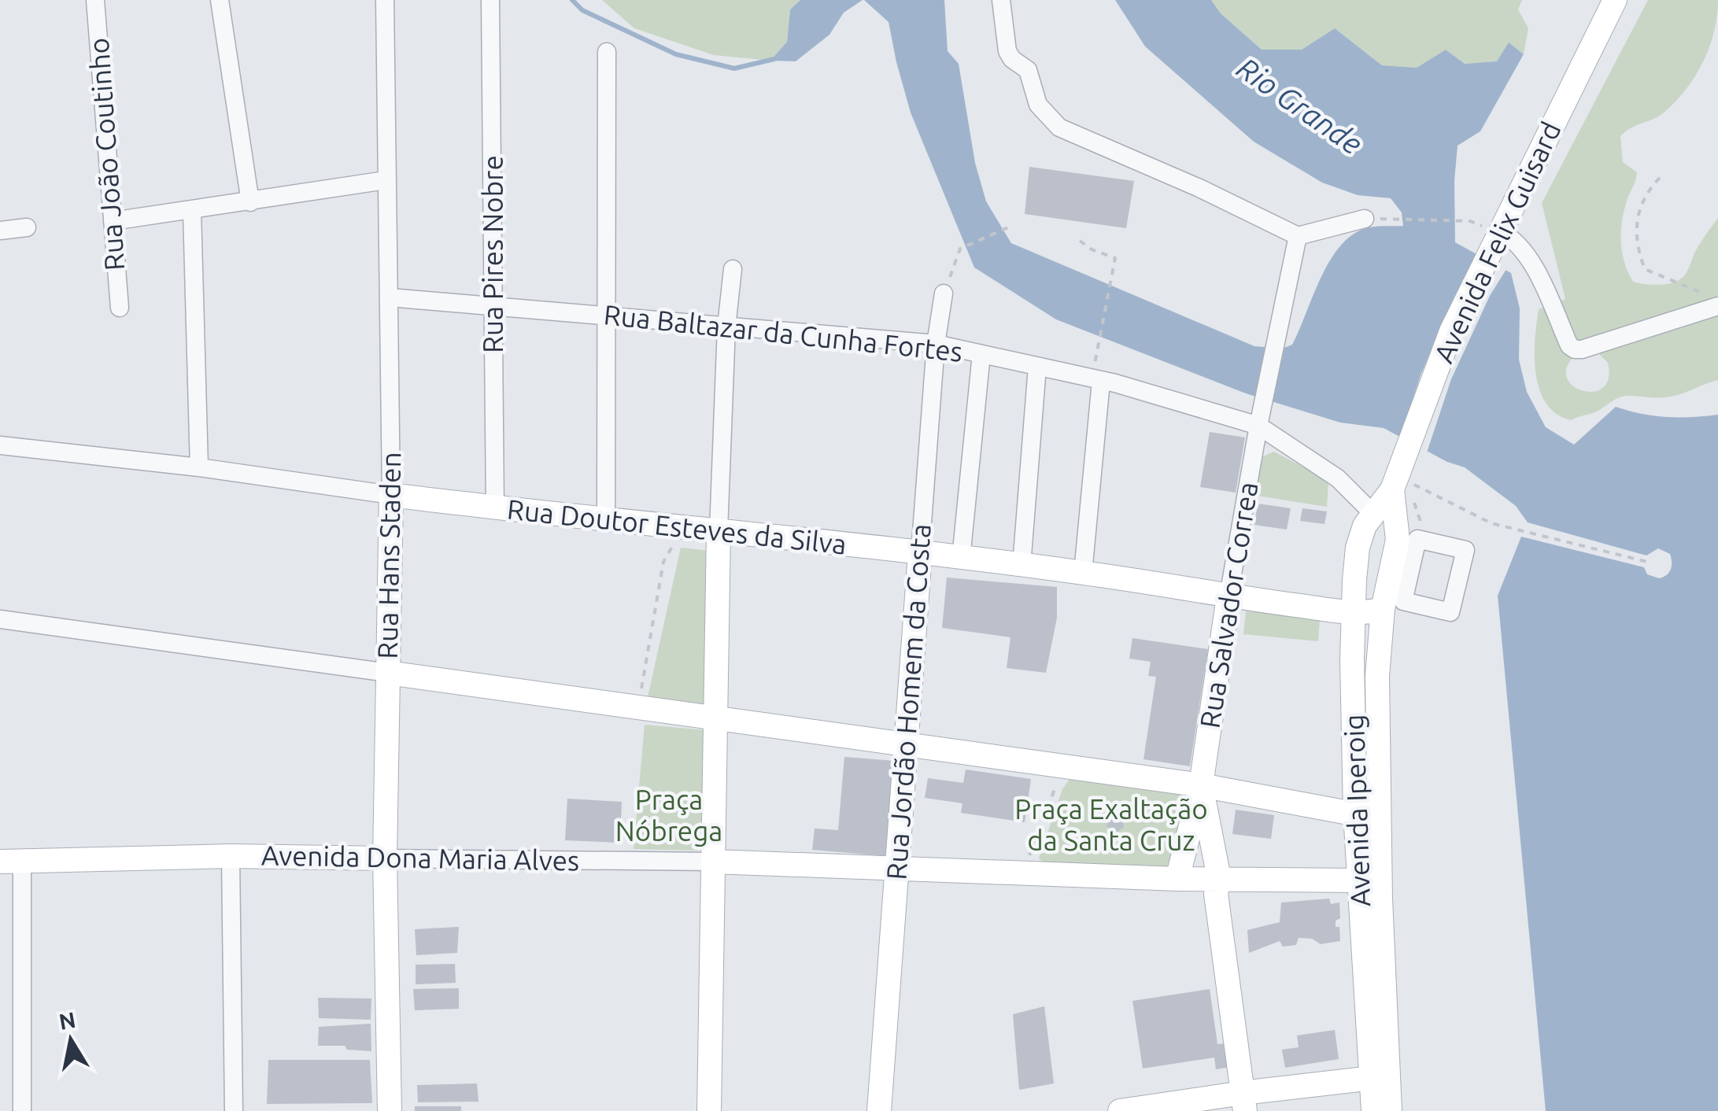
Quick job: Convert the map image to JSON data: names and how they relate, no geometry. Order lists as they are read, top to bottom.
{
  "streets": {
    "street": [
      "Rua João Coutinho",
      "Avenida Felix Guisard",
      "Rua Pires Nobre",
      "Rua Baltazar da Cunha Fortes",
      "Rua Doutor Esteves da Silva",
      "Rua Hans Staden",
      "Rua Salvador Correa",
      "Rua Jordão Homem da Costa",
      "Avenida Iperoig",
      "Avenida Dona Maria Alves"
    ]
  },
  "crossings": [
    ["Avenida Felix Guisard", "Rua Baltazar da Cunha Fortes"],
    ["Avenida Felix Guisard", "Avenida Iperoig"],
    ["Rua Pires Nobre", "Rua Baltazar da Cunha Fortes"],
    ["Rua Pires Nobre", "Rua Doutor Esteves da Silva"],
    ["Rua Baltazar da Cunha Fortes", "Rua Hans Staden"],
    ["Rua Baltazar da Cunha Fortes", "Rua Salvador Correa"],
    ["Rua Baltazar da Cunha Fortes", "Rua Jordão Homem da Costa"],
    ["Rua Baltazar da Cunha Fortes", "Avenida Iperoig"],
    ["Rua Doutor Esteves da Silva", "Rua Hans Staden"],
    ["Rua Doutor Esteves da Silva", "Rua Salvador Correa"],
    ["Rua Doutor Esteves da Silva", "Rua Jordão Homem da Costa"],
    ["Rua Doutor Esteves da Silva", "Avenida Iperoig"],
    ["Rua Hans Staden", "Avenida Dona Maria Alves"],
    ["Rua Salvador Correa", "Avenida Dona Maria Alves"],
    ["Rua Jordão Homem da Costa", "Avenida Dona Maria Alves"],
    ["Avenida Iperoig", "Avenida Dona Maria Alves"]
  ],
  "water": ["Rio Grande"],
  "parks": ["Praça Nóbrega", "Praça Exaltação da Santa Cruz"],
  "north": "top"
}
